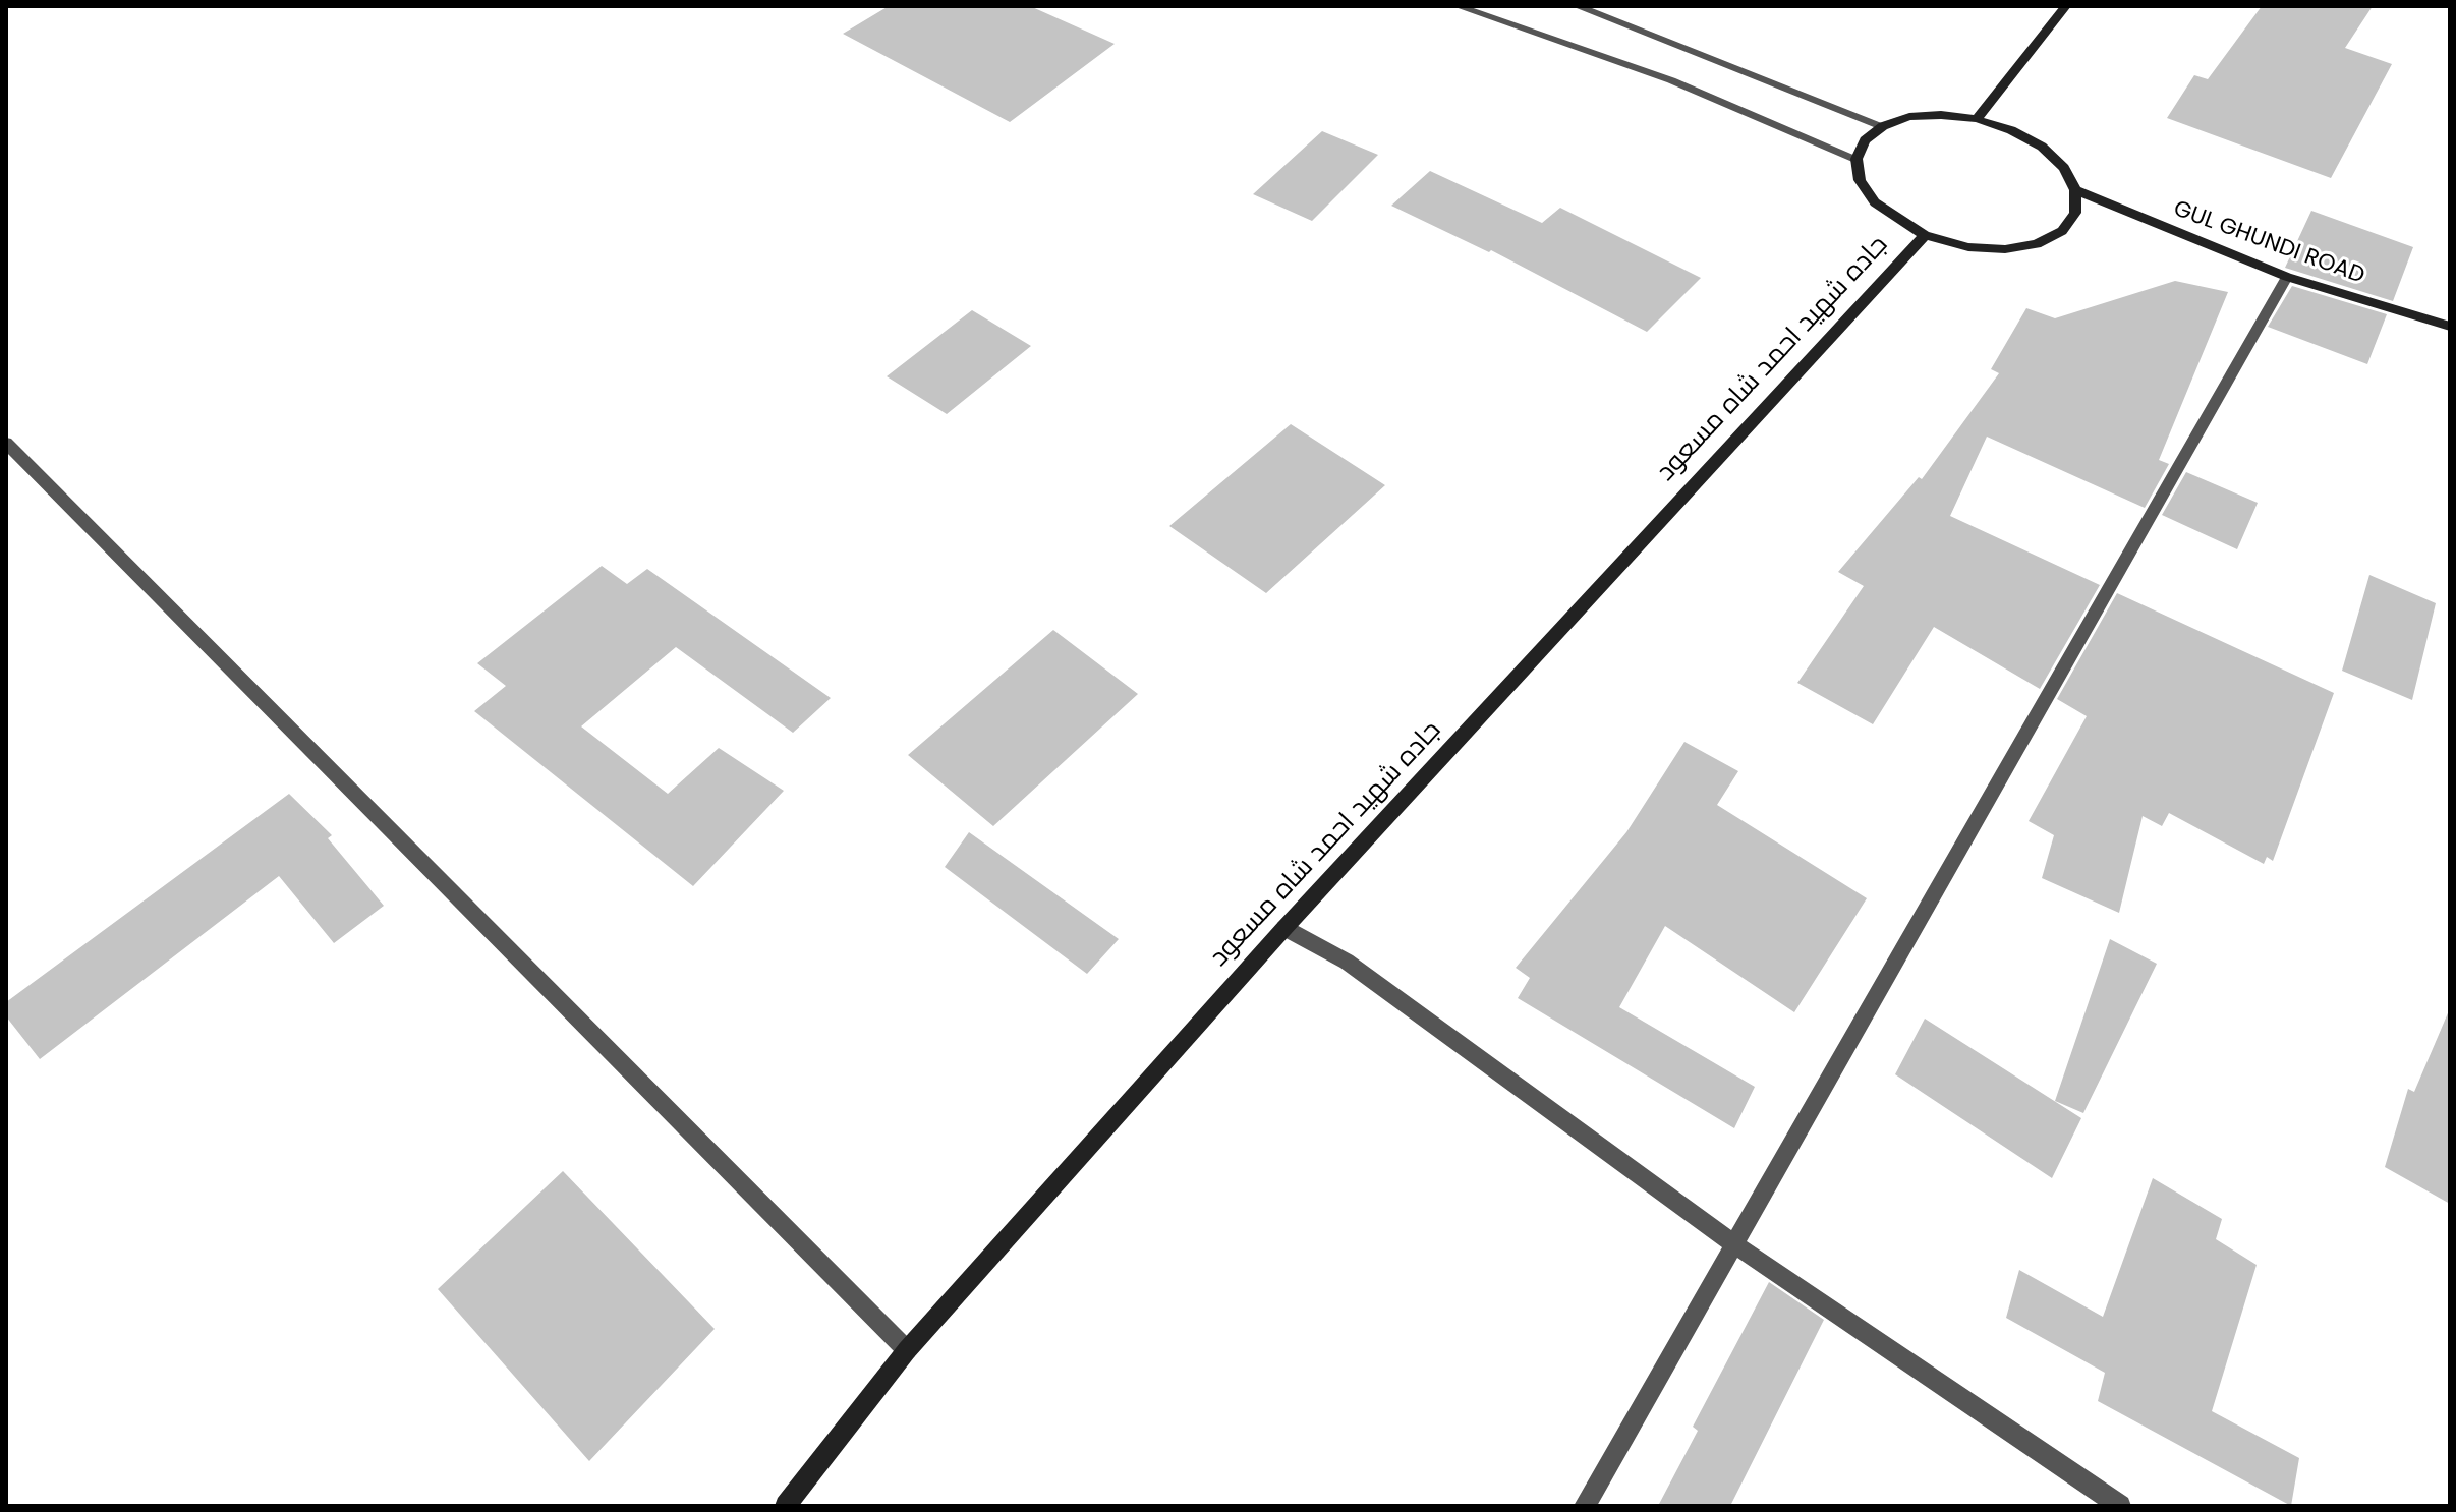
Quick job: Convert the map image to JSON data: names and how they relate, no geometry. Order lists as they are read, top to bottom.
{
  "streets": {
    "main road": ["GUL GHUNDI ROAD", "جاده شهيد احمد شاه مسعود"]
  },
  "crossings": [
    ["GUL GHUNDI ROAD", "جاده شهيد احمد شاه مسعود"]
  ]
}
